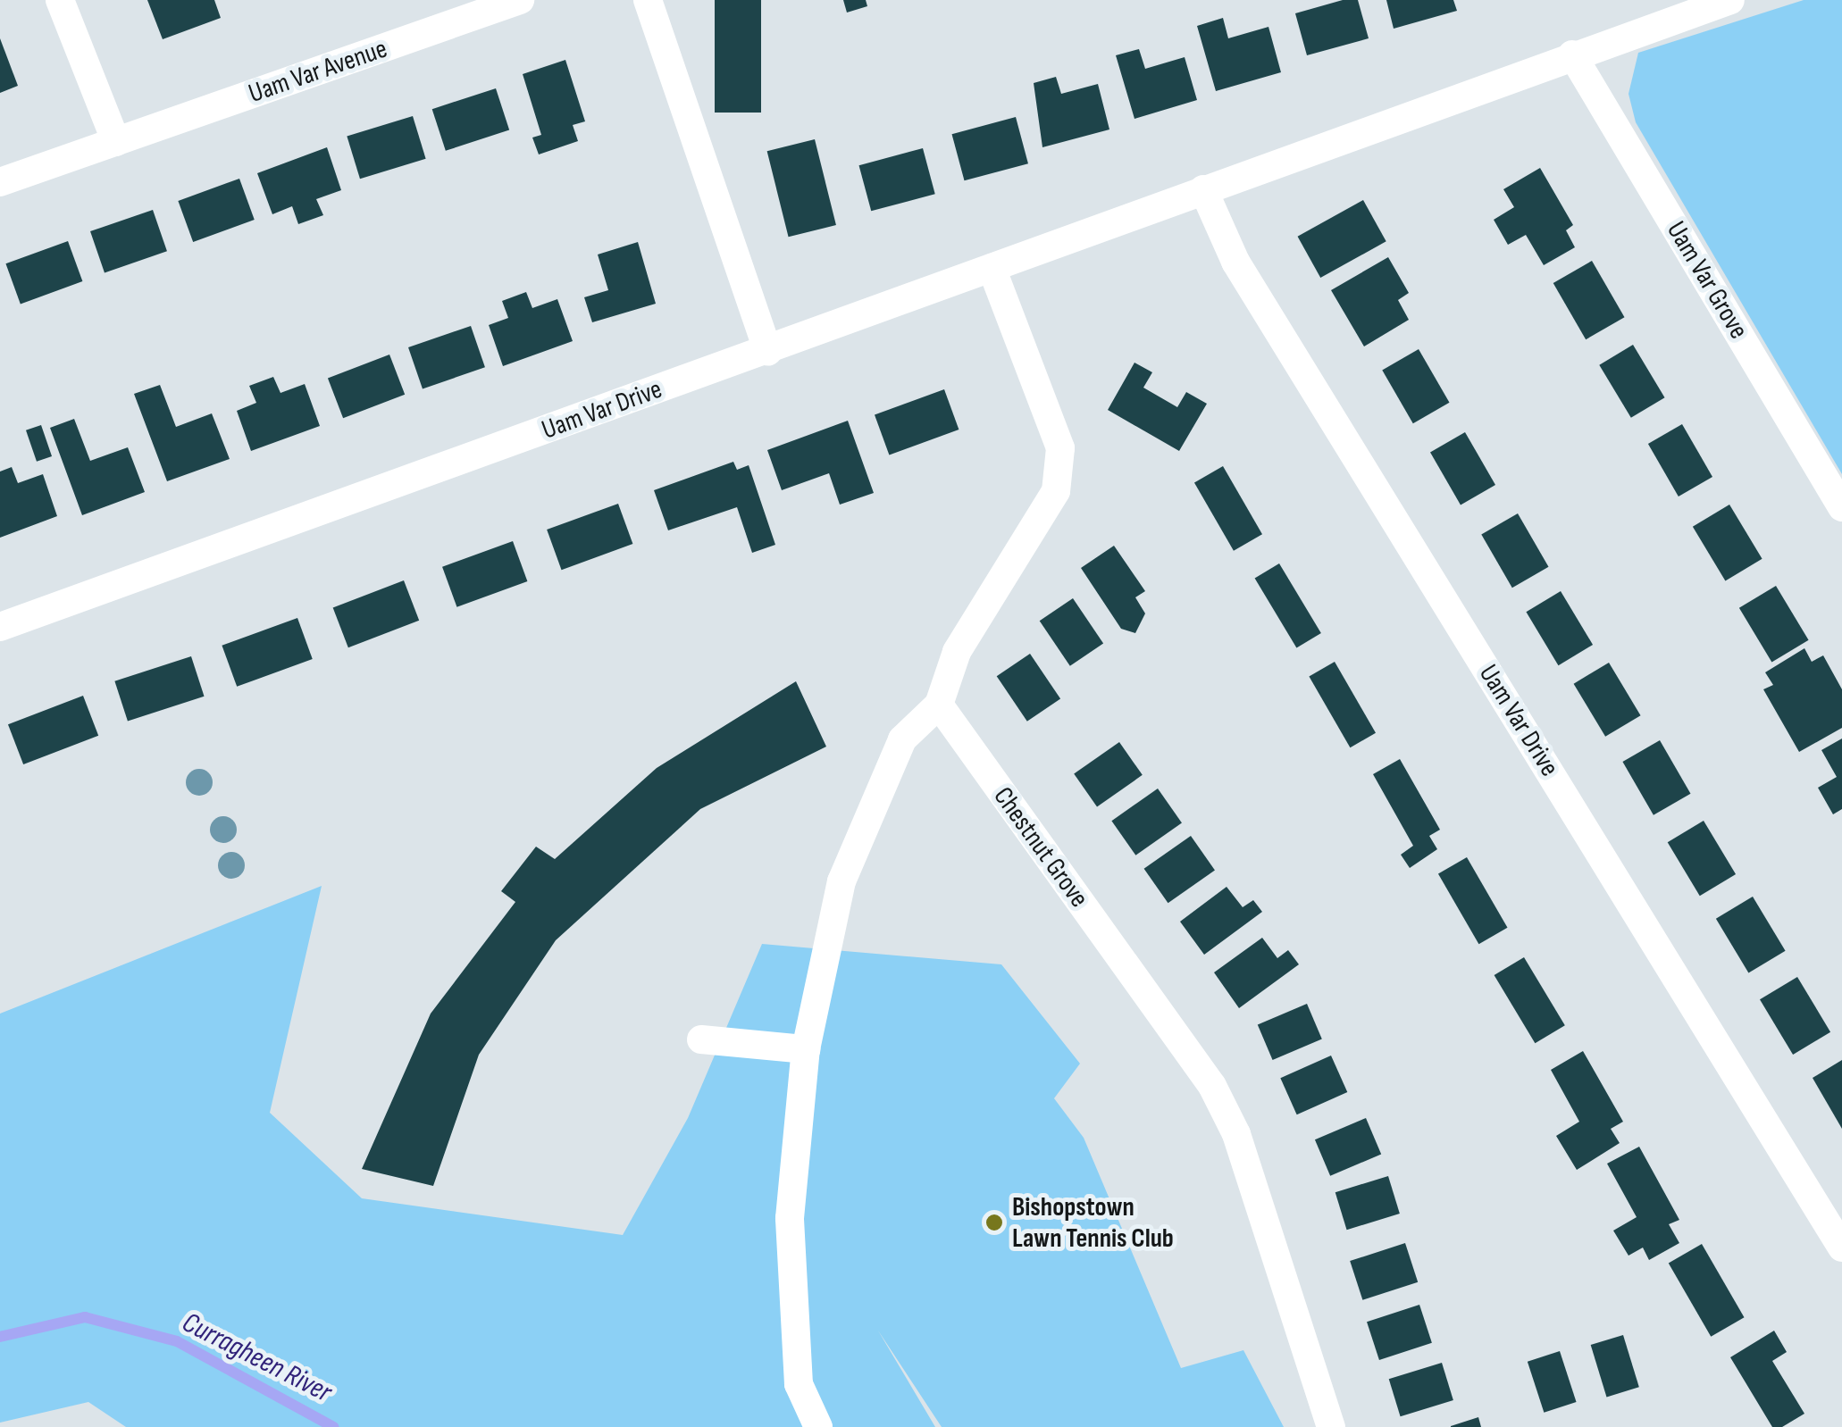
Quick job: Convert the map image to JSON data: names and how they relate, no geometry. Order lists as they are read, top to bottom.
{
  "streets": {
    "street": [
      "Uam Var Avenue",
      "Uam Var Grove",
      "Uam Var Drive",
      "Chestnut Grove"
    ]
  },
  "crossings": [
    ["Uam Var Grove", "Uam Var Drive"]
  ],
  "water": ["Curragheen River"],
  "places": ["Bishopstown Lawn Tennis Club"]
}
